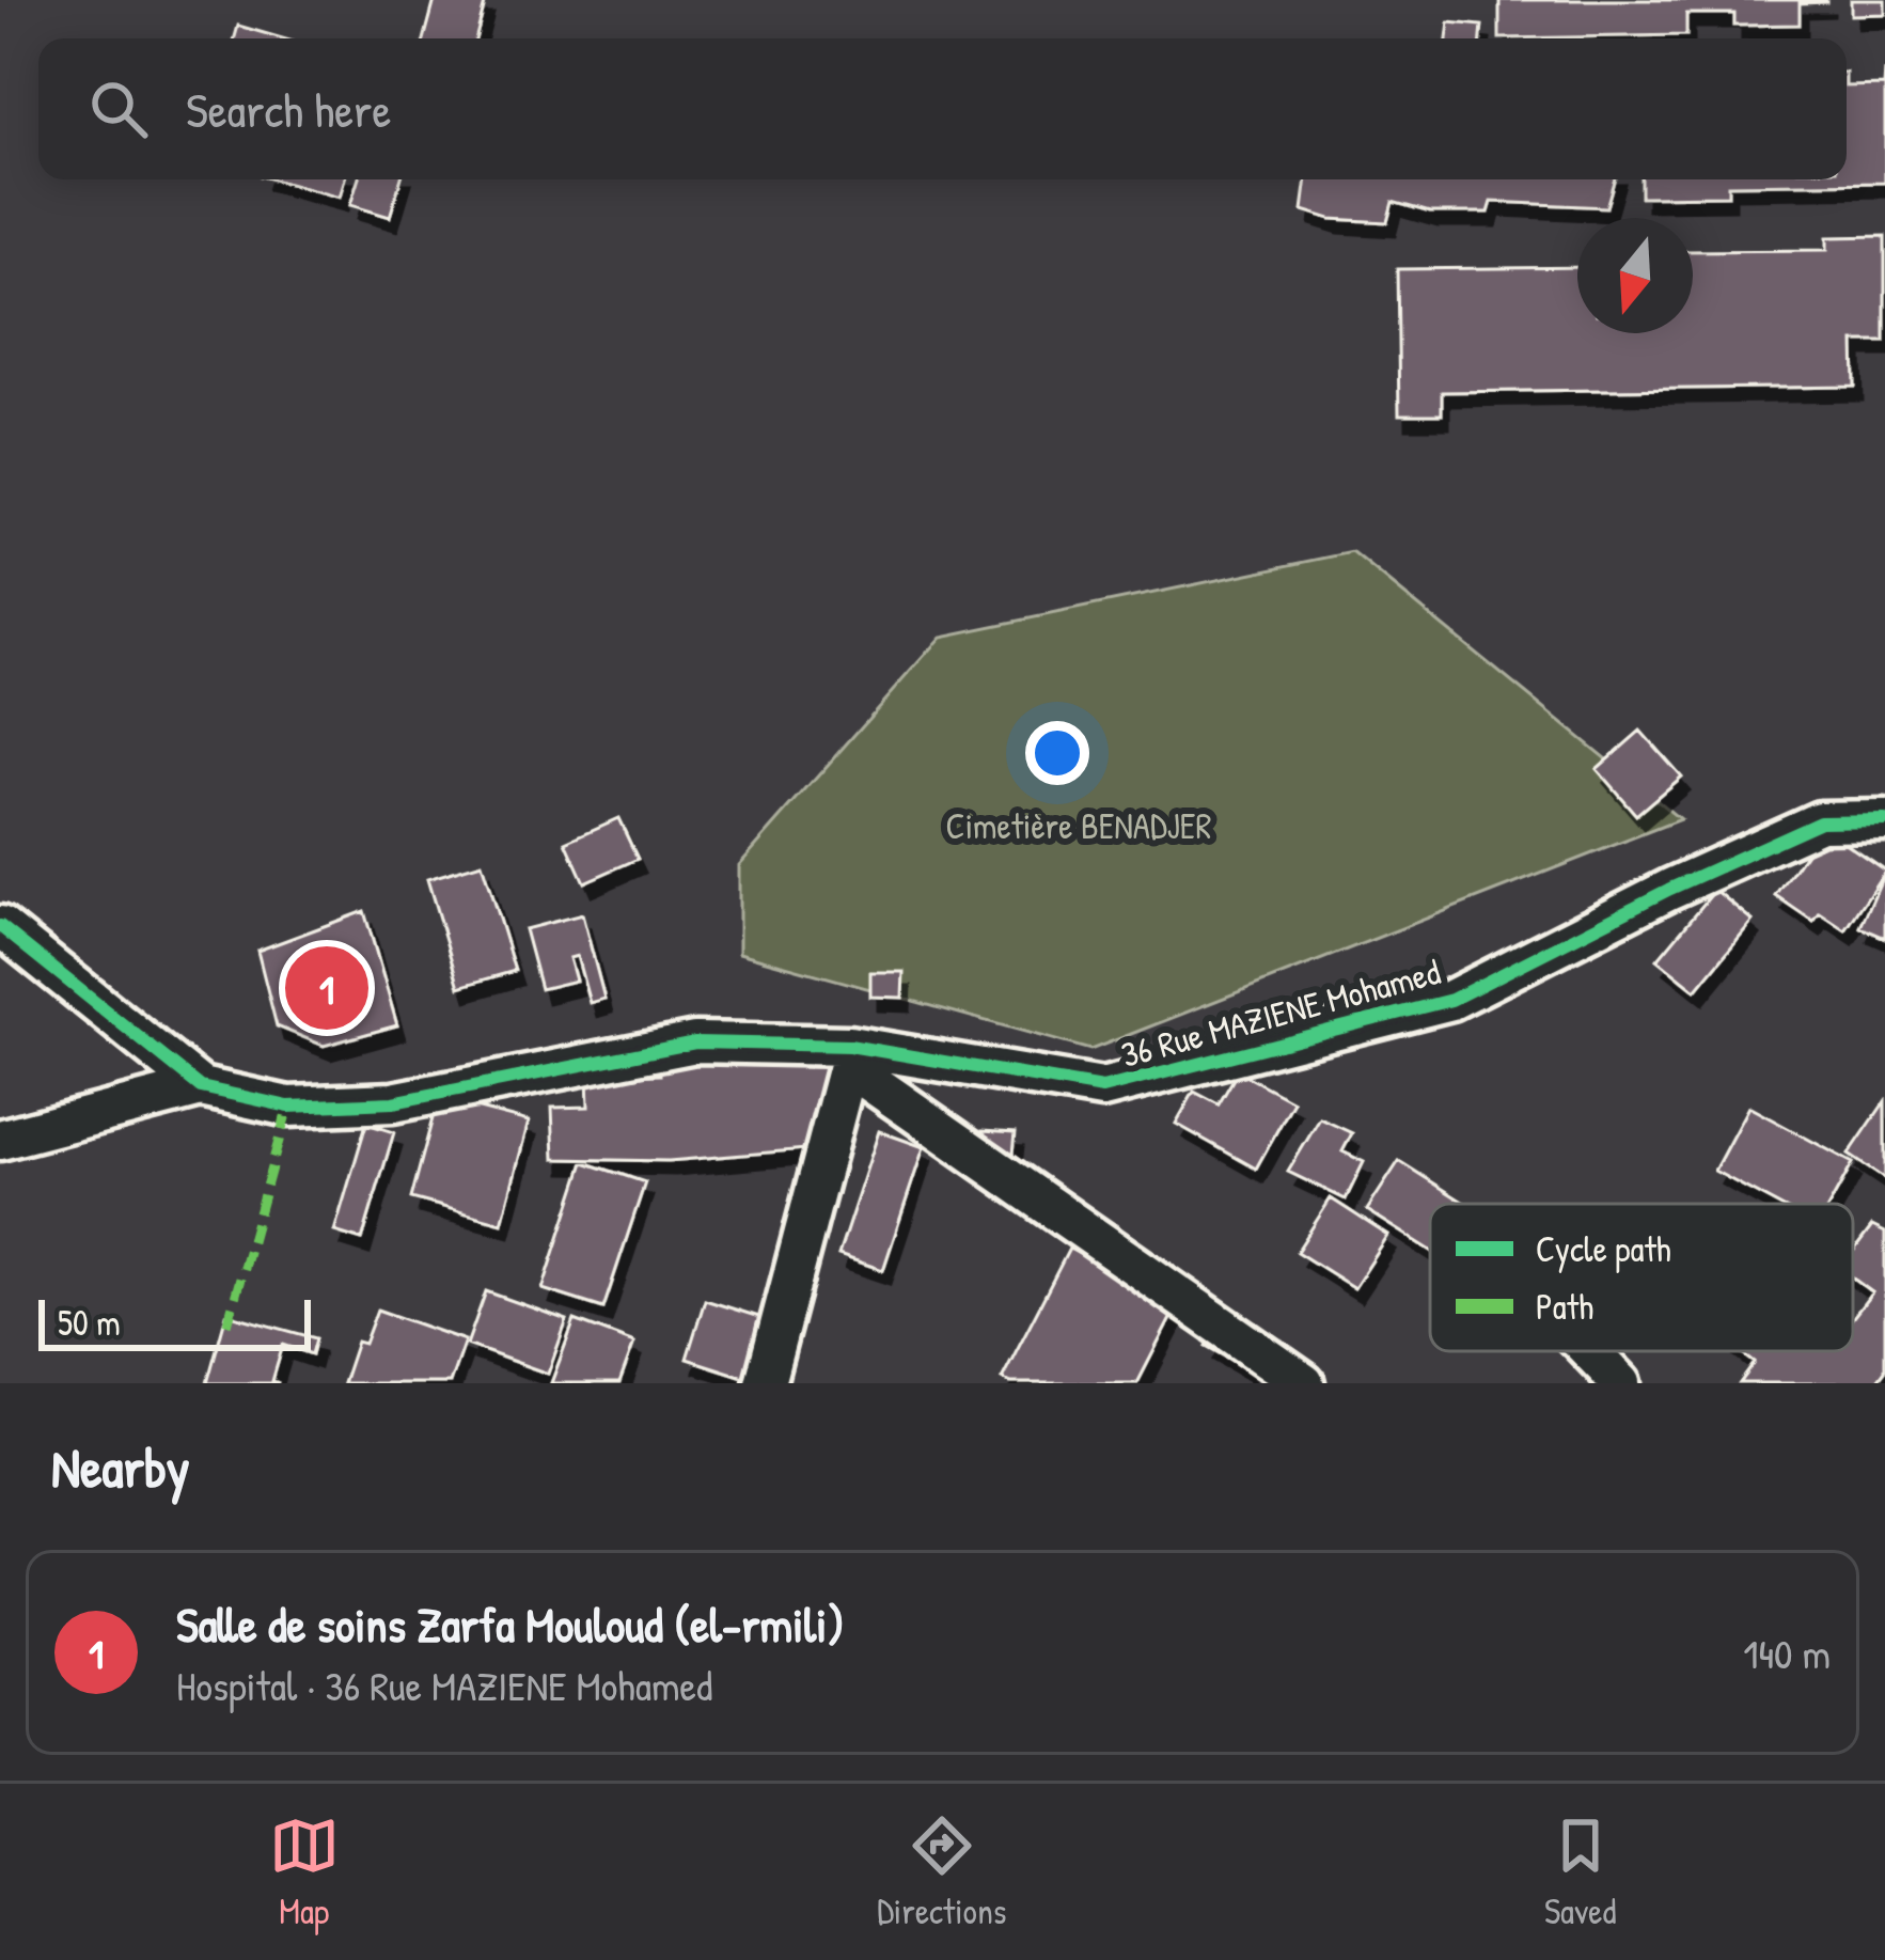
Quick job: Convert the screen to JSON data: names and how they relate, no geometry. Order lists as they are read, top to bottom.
{
  "streets": {
    "street": ["36 Rue MAZIENE Mohamed"]
  },
  "parks": ["Cimetière BENADJER"],
  "legend": ["Cycle path", "Path"],
  "scale_bar": "50 m",
  "north": "bottom",
  "page": {
    "search": "Search here",
    "pins": "1",
    "scale": "50 m",
    "heading": "Nearby",
    "list": [
      {
        "mark": "1",
        "name": "Salle de soins Zarfa Mouloud (el-rmili)",
        "note": "Hospital · 36 Rue MAZIENE Mohamed",
        "value": "140 m"
      }
    ],
    "nav": ["Map", "Directions", "Saved"]
  }
}
